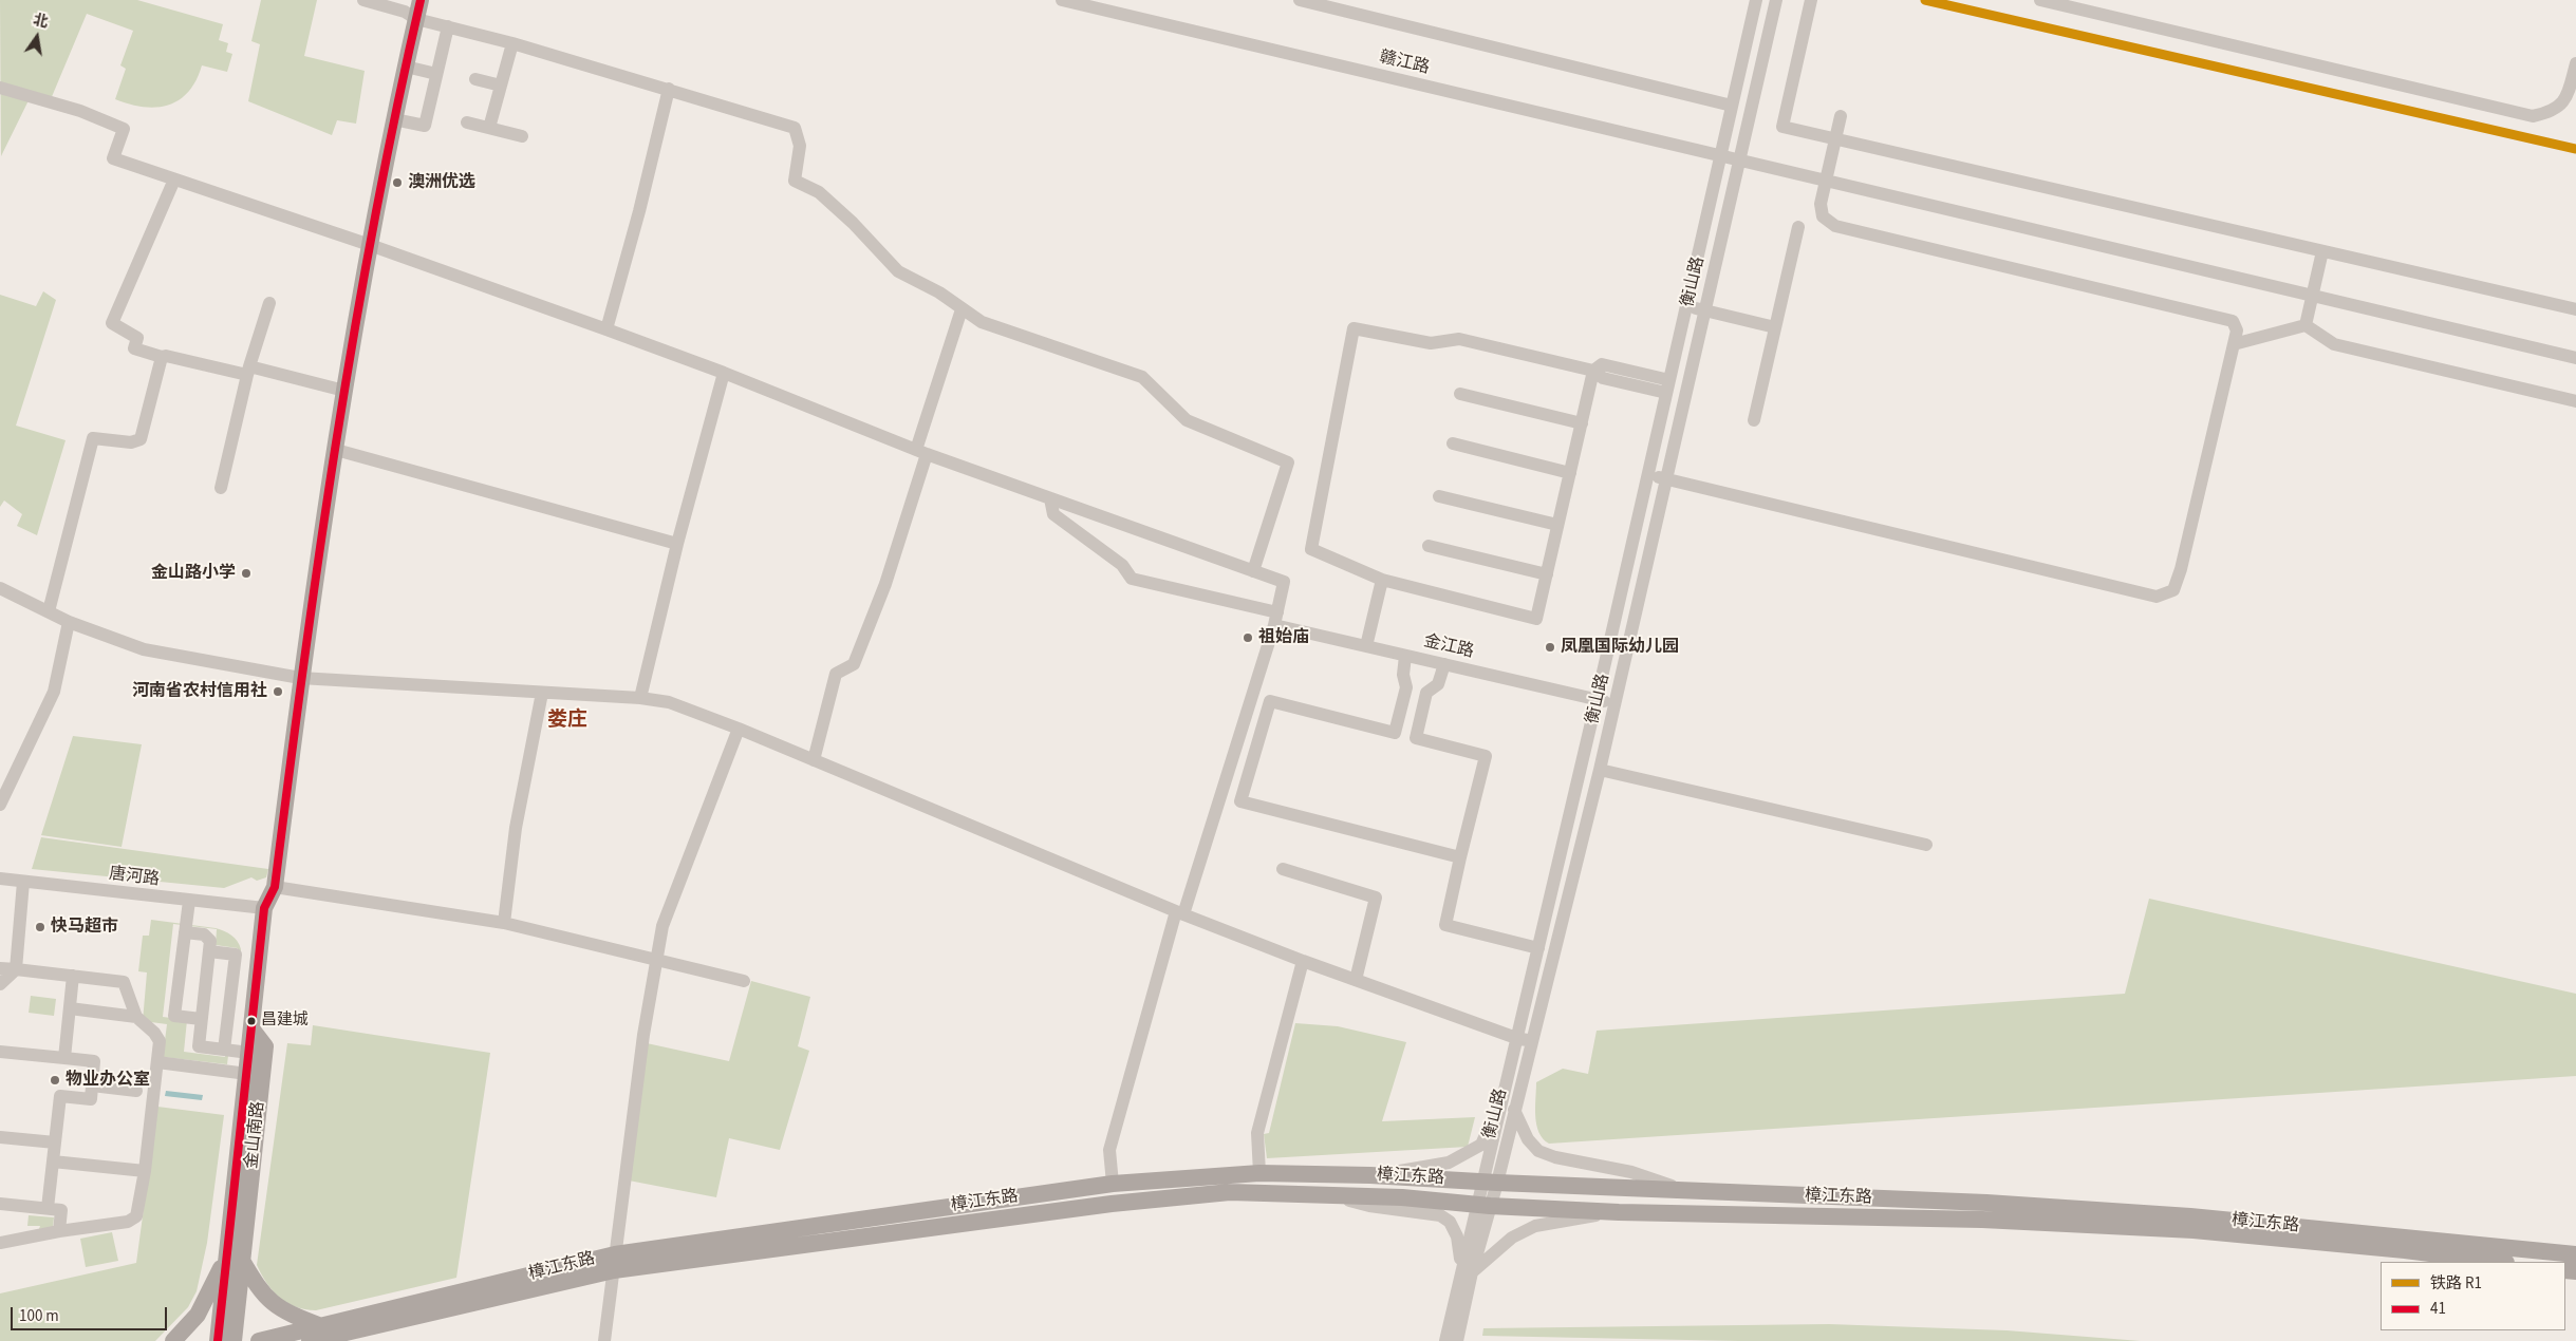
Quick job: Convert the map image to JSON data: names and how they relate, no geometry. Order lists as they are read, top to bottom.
{
  "streets": {
    "main road": ["金山南路", "樟江东路"],
    "street": [
      "赣江路",
      "衡山路",
      "金江路",
      "唐河路"
    ]
  },
  "crossings": [
    ["赣江路", "衡山路"],
    ["衡山路", "金江路"],
    ["衡山路", "樟江东路"],
    ["唐河路", "金山南路"]
  ],
  "districts": ["娄庄"],
  "places": [
    "澳洲优选",
    "金山路小学",
    "祖始庙",
    "凤凰国际幼儿园",
    "河南省农村信用社",
    "快马超市",
    "昌建城",
    "物业办公室"
  ],
  "lines": ["rail line R1", "transit line 41"],
  "legend": ["铁路 R1", "41"],
  "scale_bar": "100 m",
  "north": "top"
}
